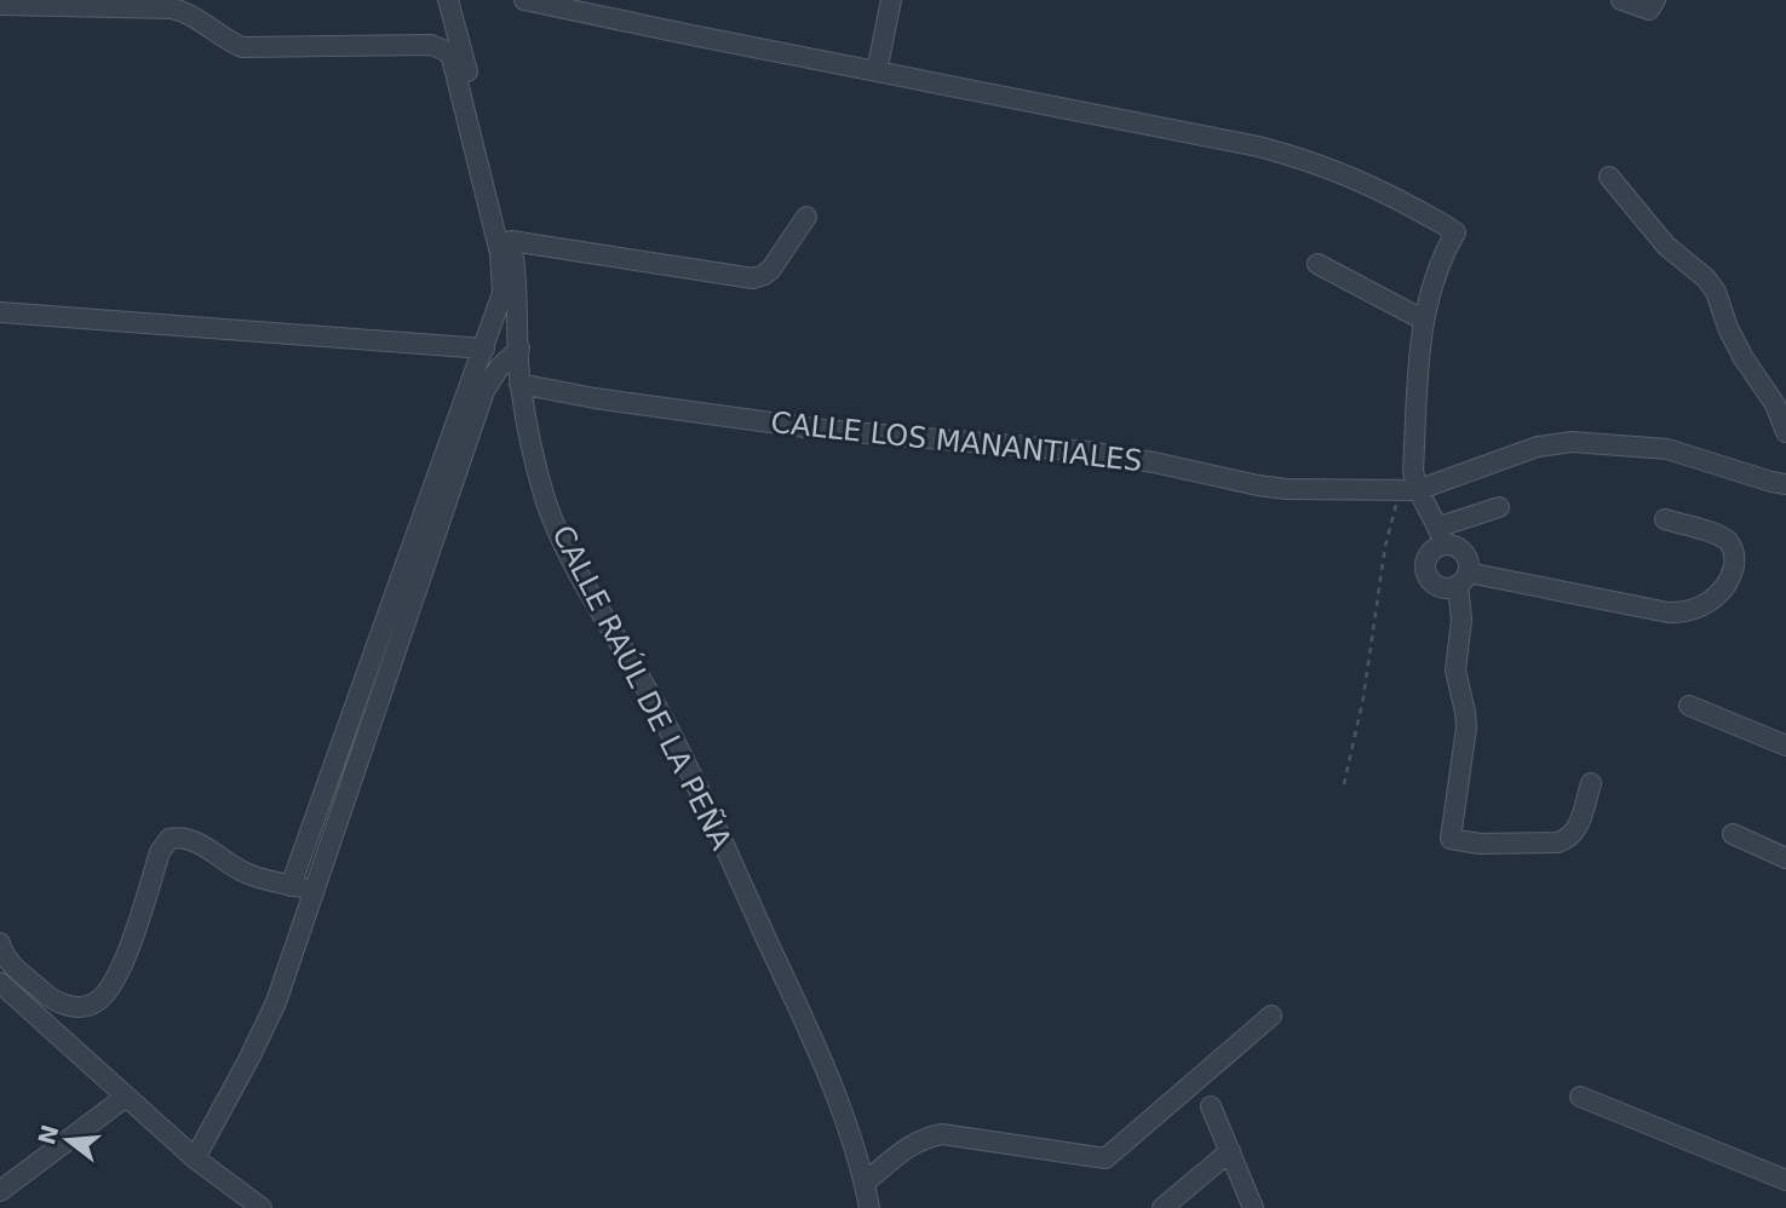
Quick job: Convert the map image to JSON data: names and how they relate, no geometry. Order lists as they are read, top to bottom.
{
  "streets": {
    "street": ["CALLE LOS MANANTIALES", "CALLE RAÚL DE LA PEÑA"]
  },
  "crossings": [
    ["CALLE LOS MANANTIALES", "CALLE RAÚL DE LA PEÑA"]
  ],
  "north": "left"
}
